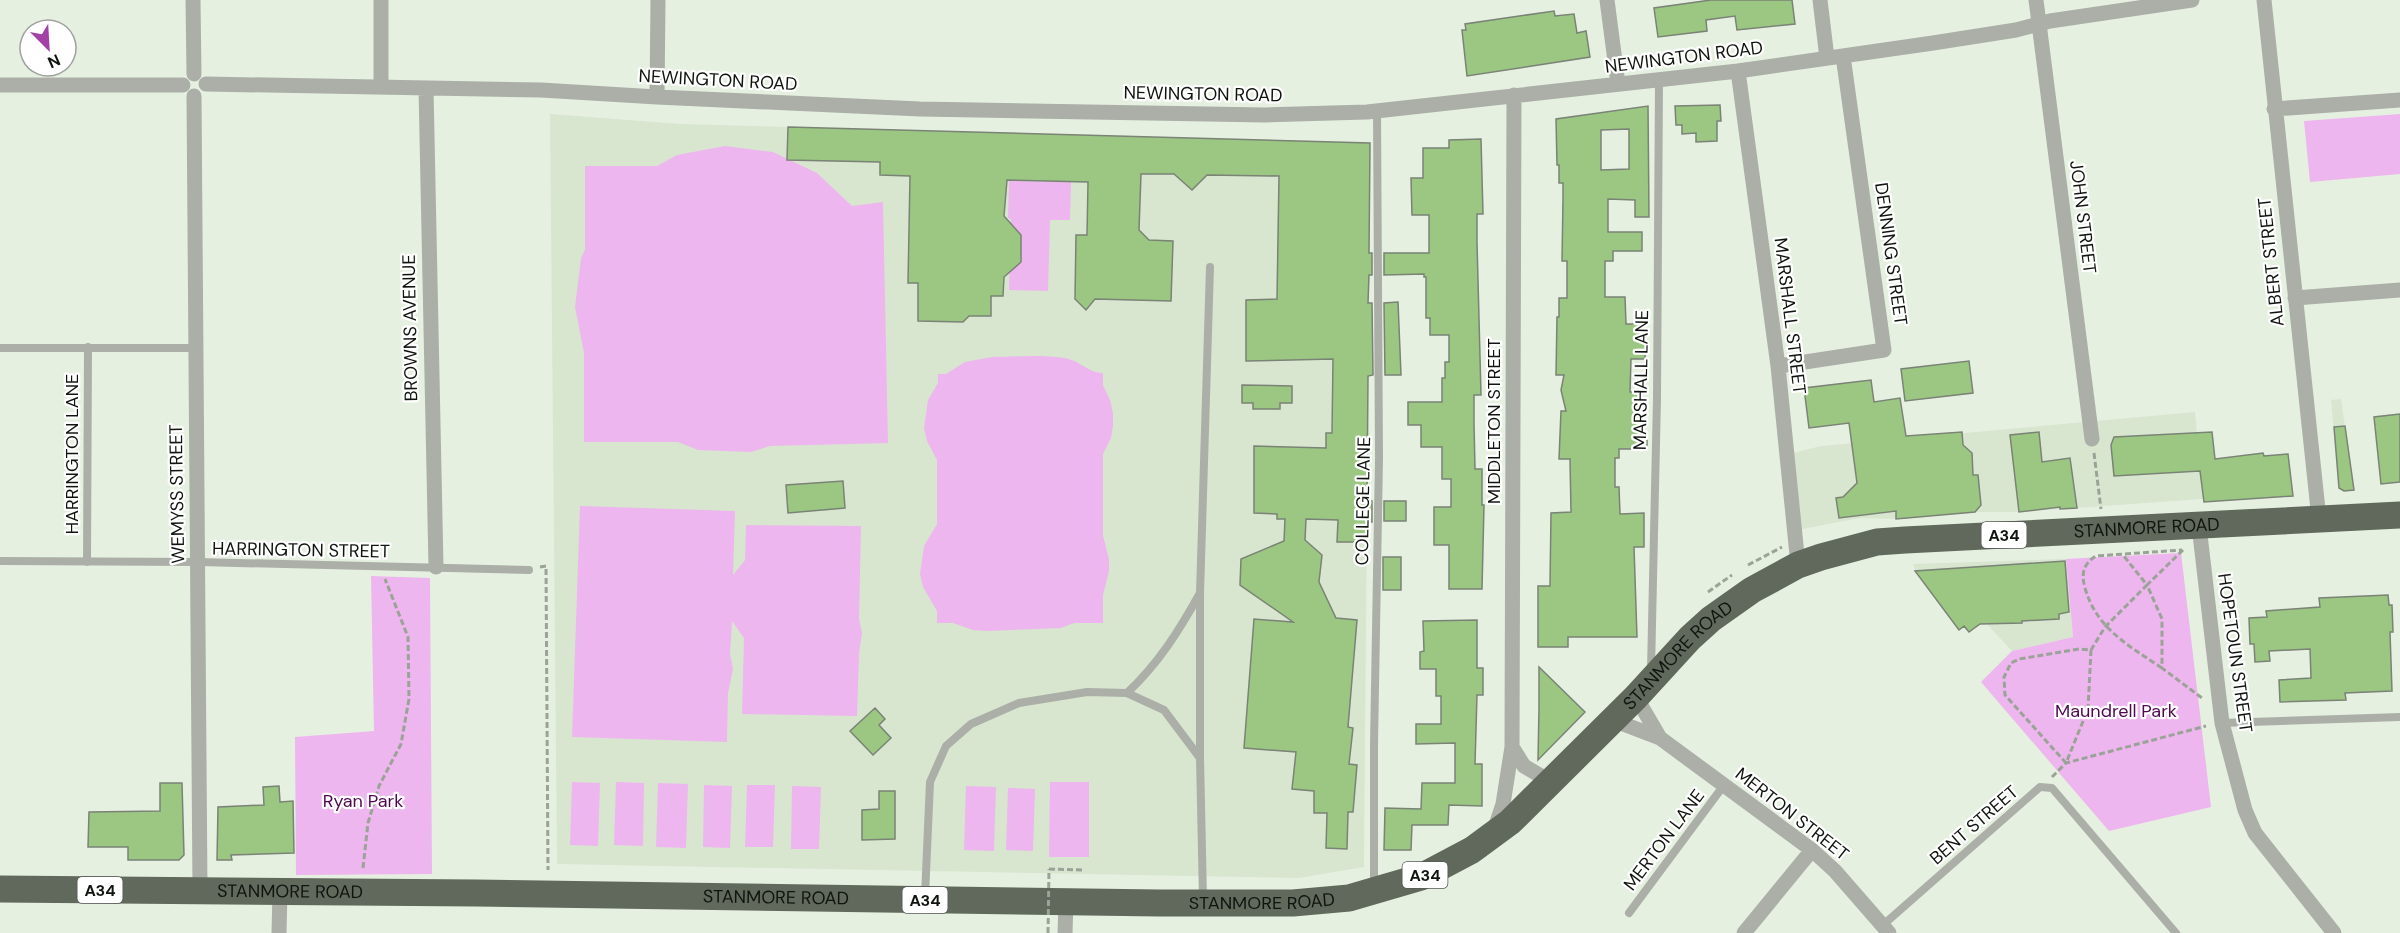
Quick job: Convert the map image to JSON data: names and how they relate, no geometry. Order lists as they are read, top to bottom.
{
  "streets": {
    "highway": ["STANMORE ROAD", "A34"],
    "street": [
      "NEWINGTON ROAD",
      "JOHN STREET",
      "DENNING STREET",
      "ALBERT STREET",
      "MARSHALL STREET",
      "BROWNS AVENUE",
      "MIDDLETON STREET",
      "WEMYSS STREET",
      "HOPETOUN STREET",
      "MERTON STREET"
    ],
    "lane": [
      "MARSHALL LANE",
      "HARRINGTON LANE",
      "COLLEGE LANE",
      "HARRINGTON STREET",
      "BENT STREET",
      "MERTON LANE"
    ]
  },
  "crossings": [
    ["NEWINGTON ROAD", "JOHN STREET"],
    ["NEWINGTON ROAD", "DENNING STREET"],
    ["NEWINGTON ROAD", "MARSHALL STREET"],
    ["NEWINGTON ROAD", "BROWNS AVENUE"],
    ["NEWINGTON ROAD", "MARSHALL LANE"],
    ["NEWINGTON ROAD", "MIDDLETON STREET"],
    ["NEWINGTON ROAD", "WEMYSS STREET"],
    ["NEWINGTON ROAD", "COLLEGE LANE"],
    ["DENNING STREET", "MARSHALL STREET"],
    ["ALBERT STREET", "STANMORE ROAD"],
    ["MARSHALL STREET", "STANMORE ROAD"],
    ["BROWNS AVENUE", "HARRINGTON STREET"],
    ["MARSHALL LANE", "STANMORE ROAD"],
    ["MARSHALL LANE", "MERTON STREET"],
    ["MIDDLETON STREET", "STANMORE ROAD"],
    ["HARRINGTON LANE", "HARRINGTON STREET"],
    ["WEMYSS STREET", "STANMORE ROAD"],
    ["WEMYSS STREET", "HARRINGTON STREET"],
    ["COLLEGE LANE", "STANMORE ROAD"],
    ["STANMORE ROAD", "HOPETOUN STREET"],
    ["STANMORE ROAD", "MERTON STREET"],
    ["MERTON STREET", "BENT STREET"],
    ["MERTON STREET", "MERTON LANE"]
  ],
  "parks": ["Maundrell Park", "Ryan Park"],
  "north": "bottom right"
}
